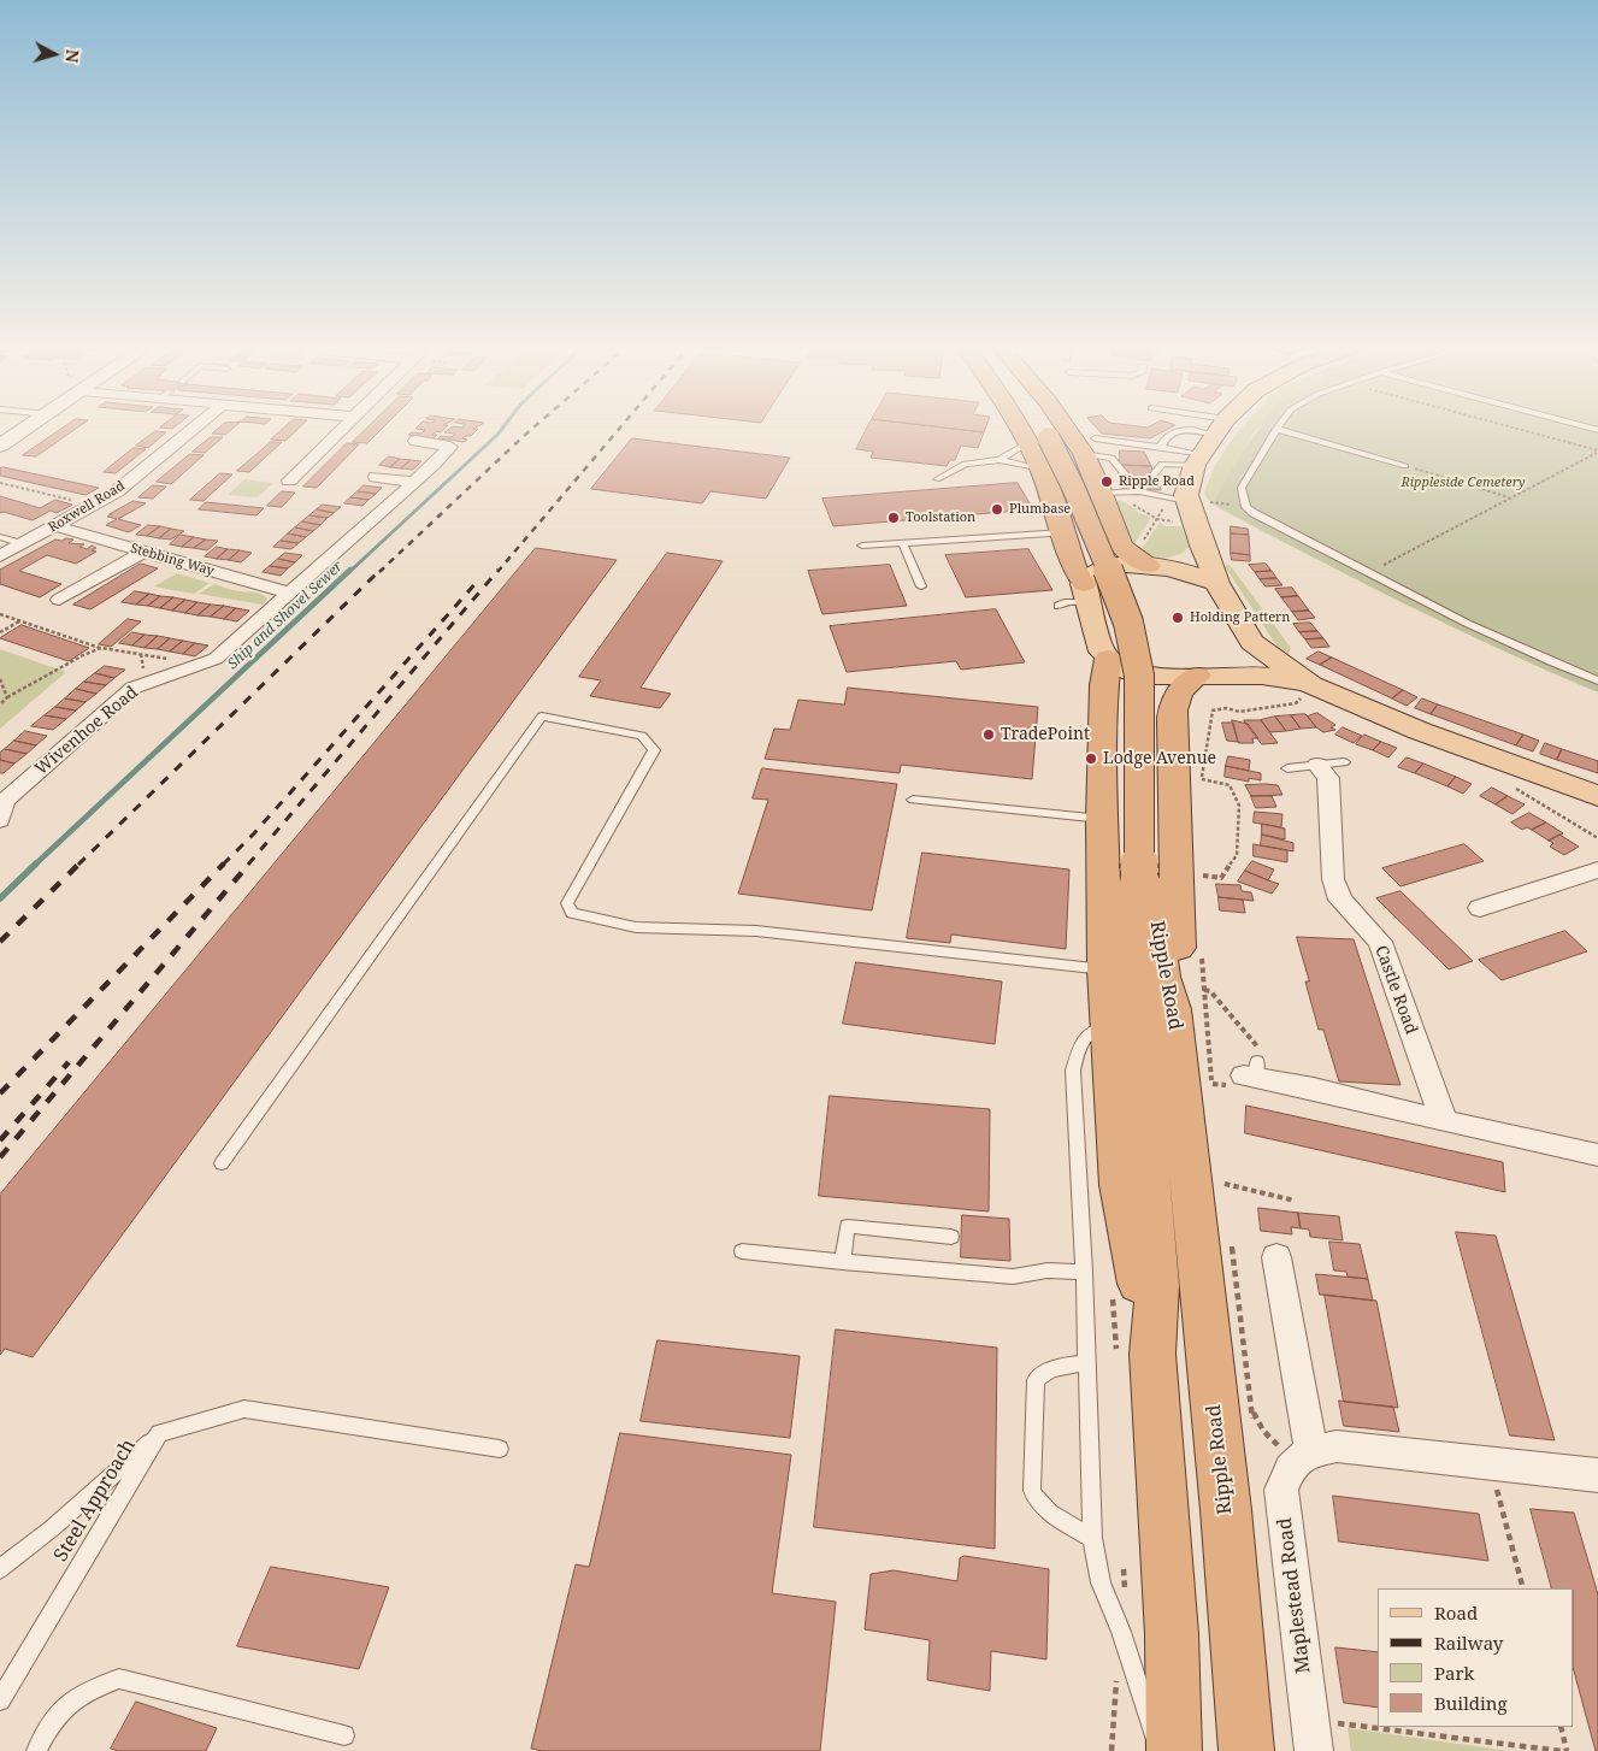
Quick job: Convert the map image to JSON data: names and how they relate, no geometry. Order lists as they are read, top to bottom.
{
  "streets": {
    "highway": ["Ripple Road"],
    "street": [
      "Roxwell Road",
      "Stebbing Way",
      "Wivenhoe Road",
      "Castle Road",
      "Maplestead Road"
    ],
    "lane": ["Steel Approach"]
  },
  "crossings": [
    ["Roxwell Road", "Stebbing Way"],
    ["Stebbing Way", "Wivenhoe Road"]
  ],
  "water": ["Ship and Shovel Sewer"],
  "parks": ["Rippleside Cemetery"],
  "places": [
    "Ripple Road",
    "Plumbase",
    "Toolstation",
    "Holding Pattern",
    "TradePoint",
    "Lodge Avenue"
  ],
  "legend": [
    "Road",
    "Railway",
    "Park",
    "Building"
  ],
  "north": "right"
}
